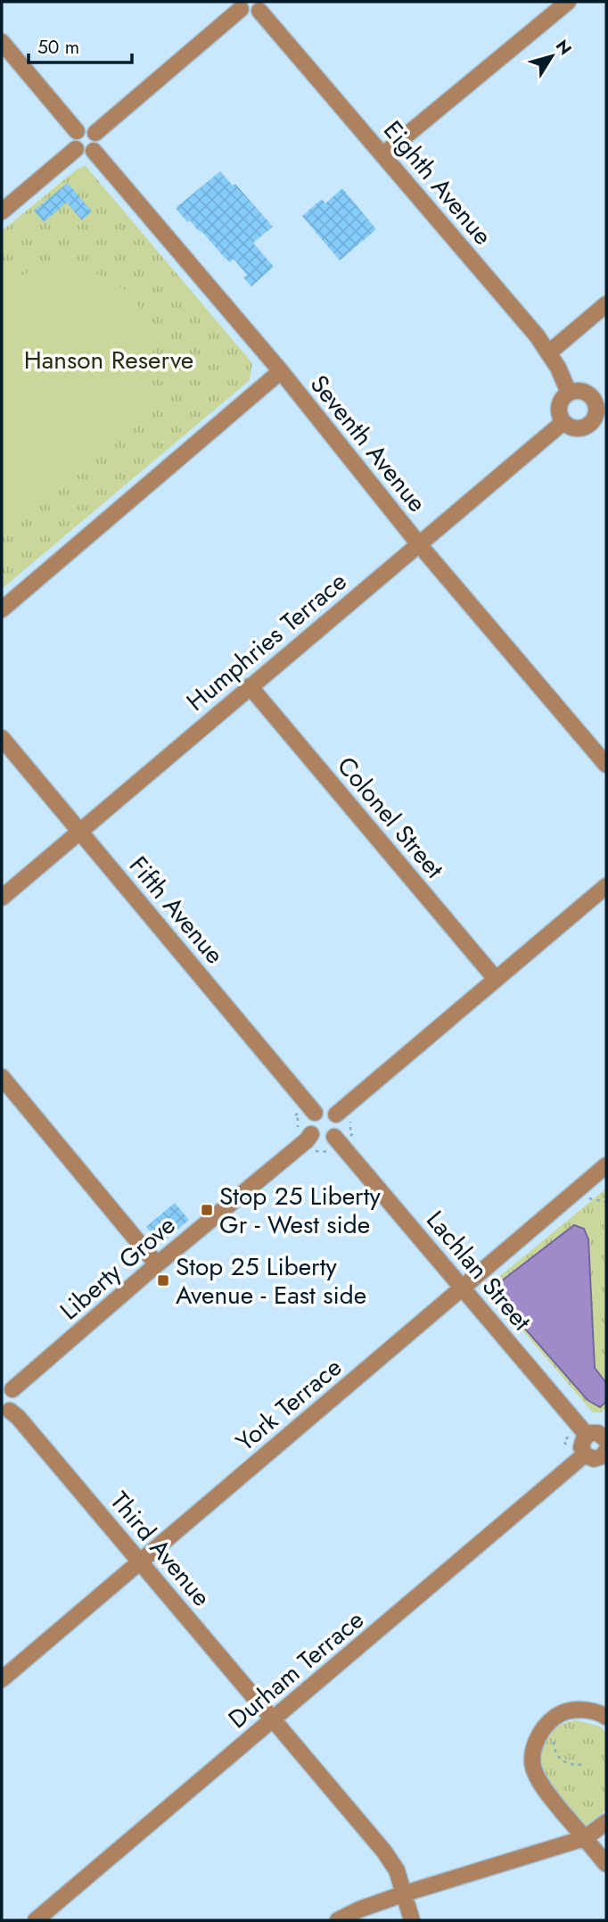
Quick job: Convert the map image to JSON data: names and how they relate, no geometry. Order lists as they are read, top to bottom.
{
  "streets": {
    "street": [
      "Eighth Avenue",
      "Seventh Avenue",
      "Humphries Terrace",
      "Colonel Street",
      "Fifth Avenue",
      "Liberty Grove",
      "Lachlan Street",
      "York Terrace",
      "Third Avenue",
      "Durham Terrace"
    ]
  },
  "crossings": [
    ["Eighth Avenue", "Humphries Terrace"],
    ["Seventh Avenue", "Humphries Terrace"],
    ["Humphries Terrace", "Colonel Street"],
    ["Humphries Terrace", "Fifth Avenue"],
    ["Fifth Avenue", "Liberty Grove"],
    ["Fifth Avenue", "Lachlan Street"],
    ["Liberty Grove", "Lachlan Street"],
    ["Lachlan Street", "York Terrace"],
    ["Lachlan Street", "Durham Terrace"],
    ["York Terrace", "Third Avenue"],
    ["Third Avenue", "Durham Terrace"]
  ],
  "parks": ["Hanson Reserve"],
  "places": {
    "transit": ["Stop 25 Liberty Gr - West side", "Stop 25 Liberty Avenue - East side"]
  },
  "scale_bar": "50 m",
  "north": "top right"
}
